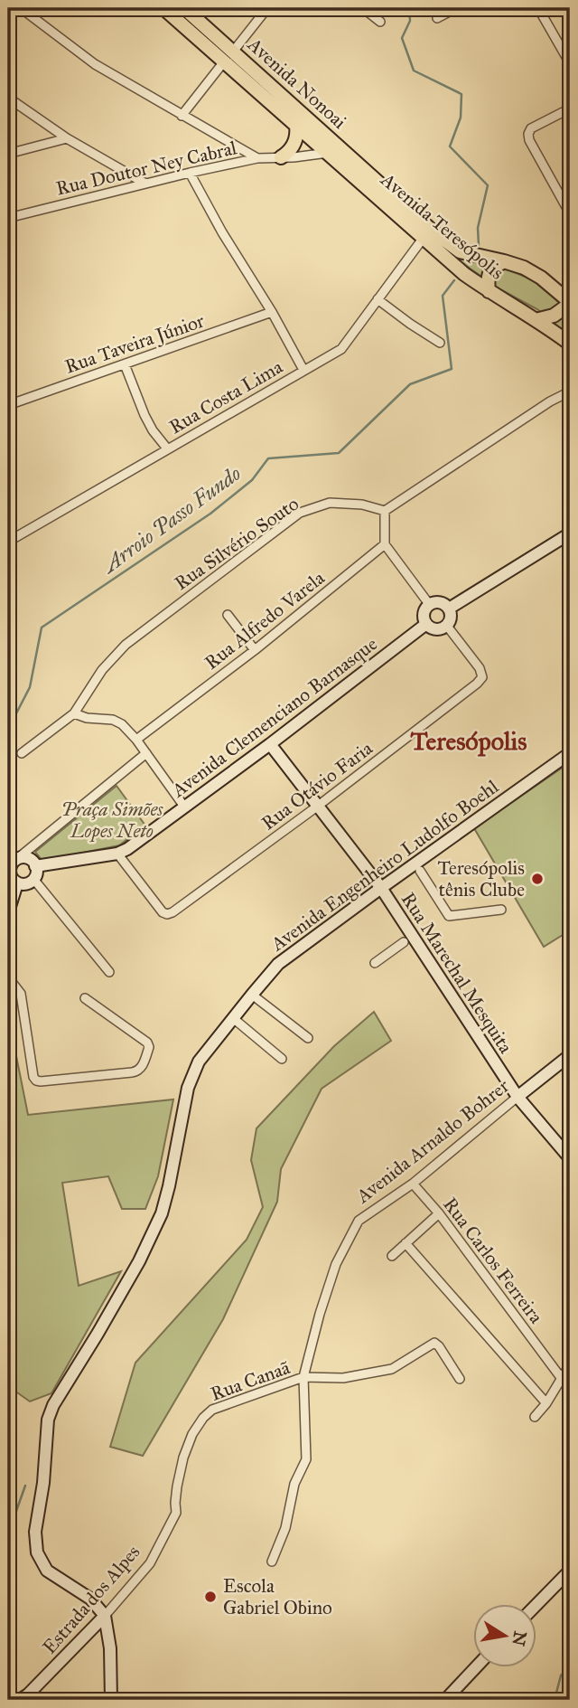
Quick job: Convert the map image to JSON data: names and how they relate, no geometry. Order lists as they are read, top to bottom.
{
  "streets": {
    "main road": ["Avenida Nonoai", "Avenida Teresópolis"],
    "street": [
      "Rua Doutor Ney Cabral",
      "Rua Taveira Júnior",
      "Rua Costa Lima",
      "Rua Silvério Souto",
      "Rua Alfredo Varela",
      "Avenida Clemenciano Barnasque",
      "Rua Otávio Faria",
      "Avenida Engenheiro Ludolfo Boehl",
      "Rua Marechal Mesquita",
      "Avenida Arnaldo Bohrer",
      "Rua Carlos Ferreira",
      "Rua Canaã",
      "Estrada dos Alpes"
    ]
  },
  "crossings": [
    ["Avenida Nonoai", "Rua Doutor Ney Cabral"],
    ["Avenida Nonoai", "Avenida Teresópolis"],
    ["Rua Doutor Ney Cabral", "Avenida Teresópolis"],
    ["Avenida Teresópolis", "Rua Costa Lima"],
    ["Avenida Clemenciano Barnasque", "Rua Otávio Faria"],
    ["Avenida Clemenciano Barnasque", "Rua Marechal Mesquita"],
    ["Rua Otávio Faria", "Rua Marechal Mesquita"],
    ["Avenida Engenheiro Ludolfo Boehl", "Rua Marechal Mesquita"],
    ["Avenida Engenheiro Ludolfo Boehl", "Estrada dos Alpes"],
    ["Rua Marechal Mesquita", "Avenida Arnaldo Bohrer"],
    ["Avenida Arnaldo Bohrer", "Rua Carlos Ferreira"],
    ["Avenida Arnaldo Bohrer", "Rua Canaã"],
    ["Rua Canaã", "Estrada dos Alpes"]
  ],
  "districts": ["Teresópolis"],
  "water": ["Arroio Passo Fundo"],
  "parks": ["Praça Simões Lopes Neto"],
  "places": ["Teresópolis tênis Clube", "Escola Gabriel Obino"],
  "north": "right"
}
